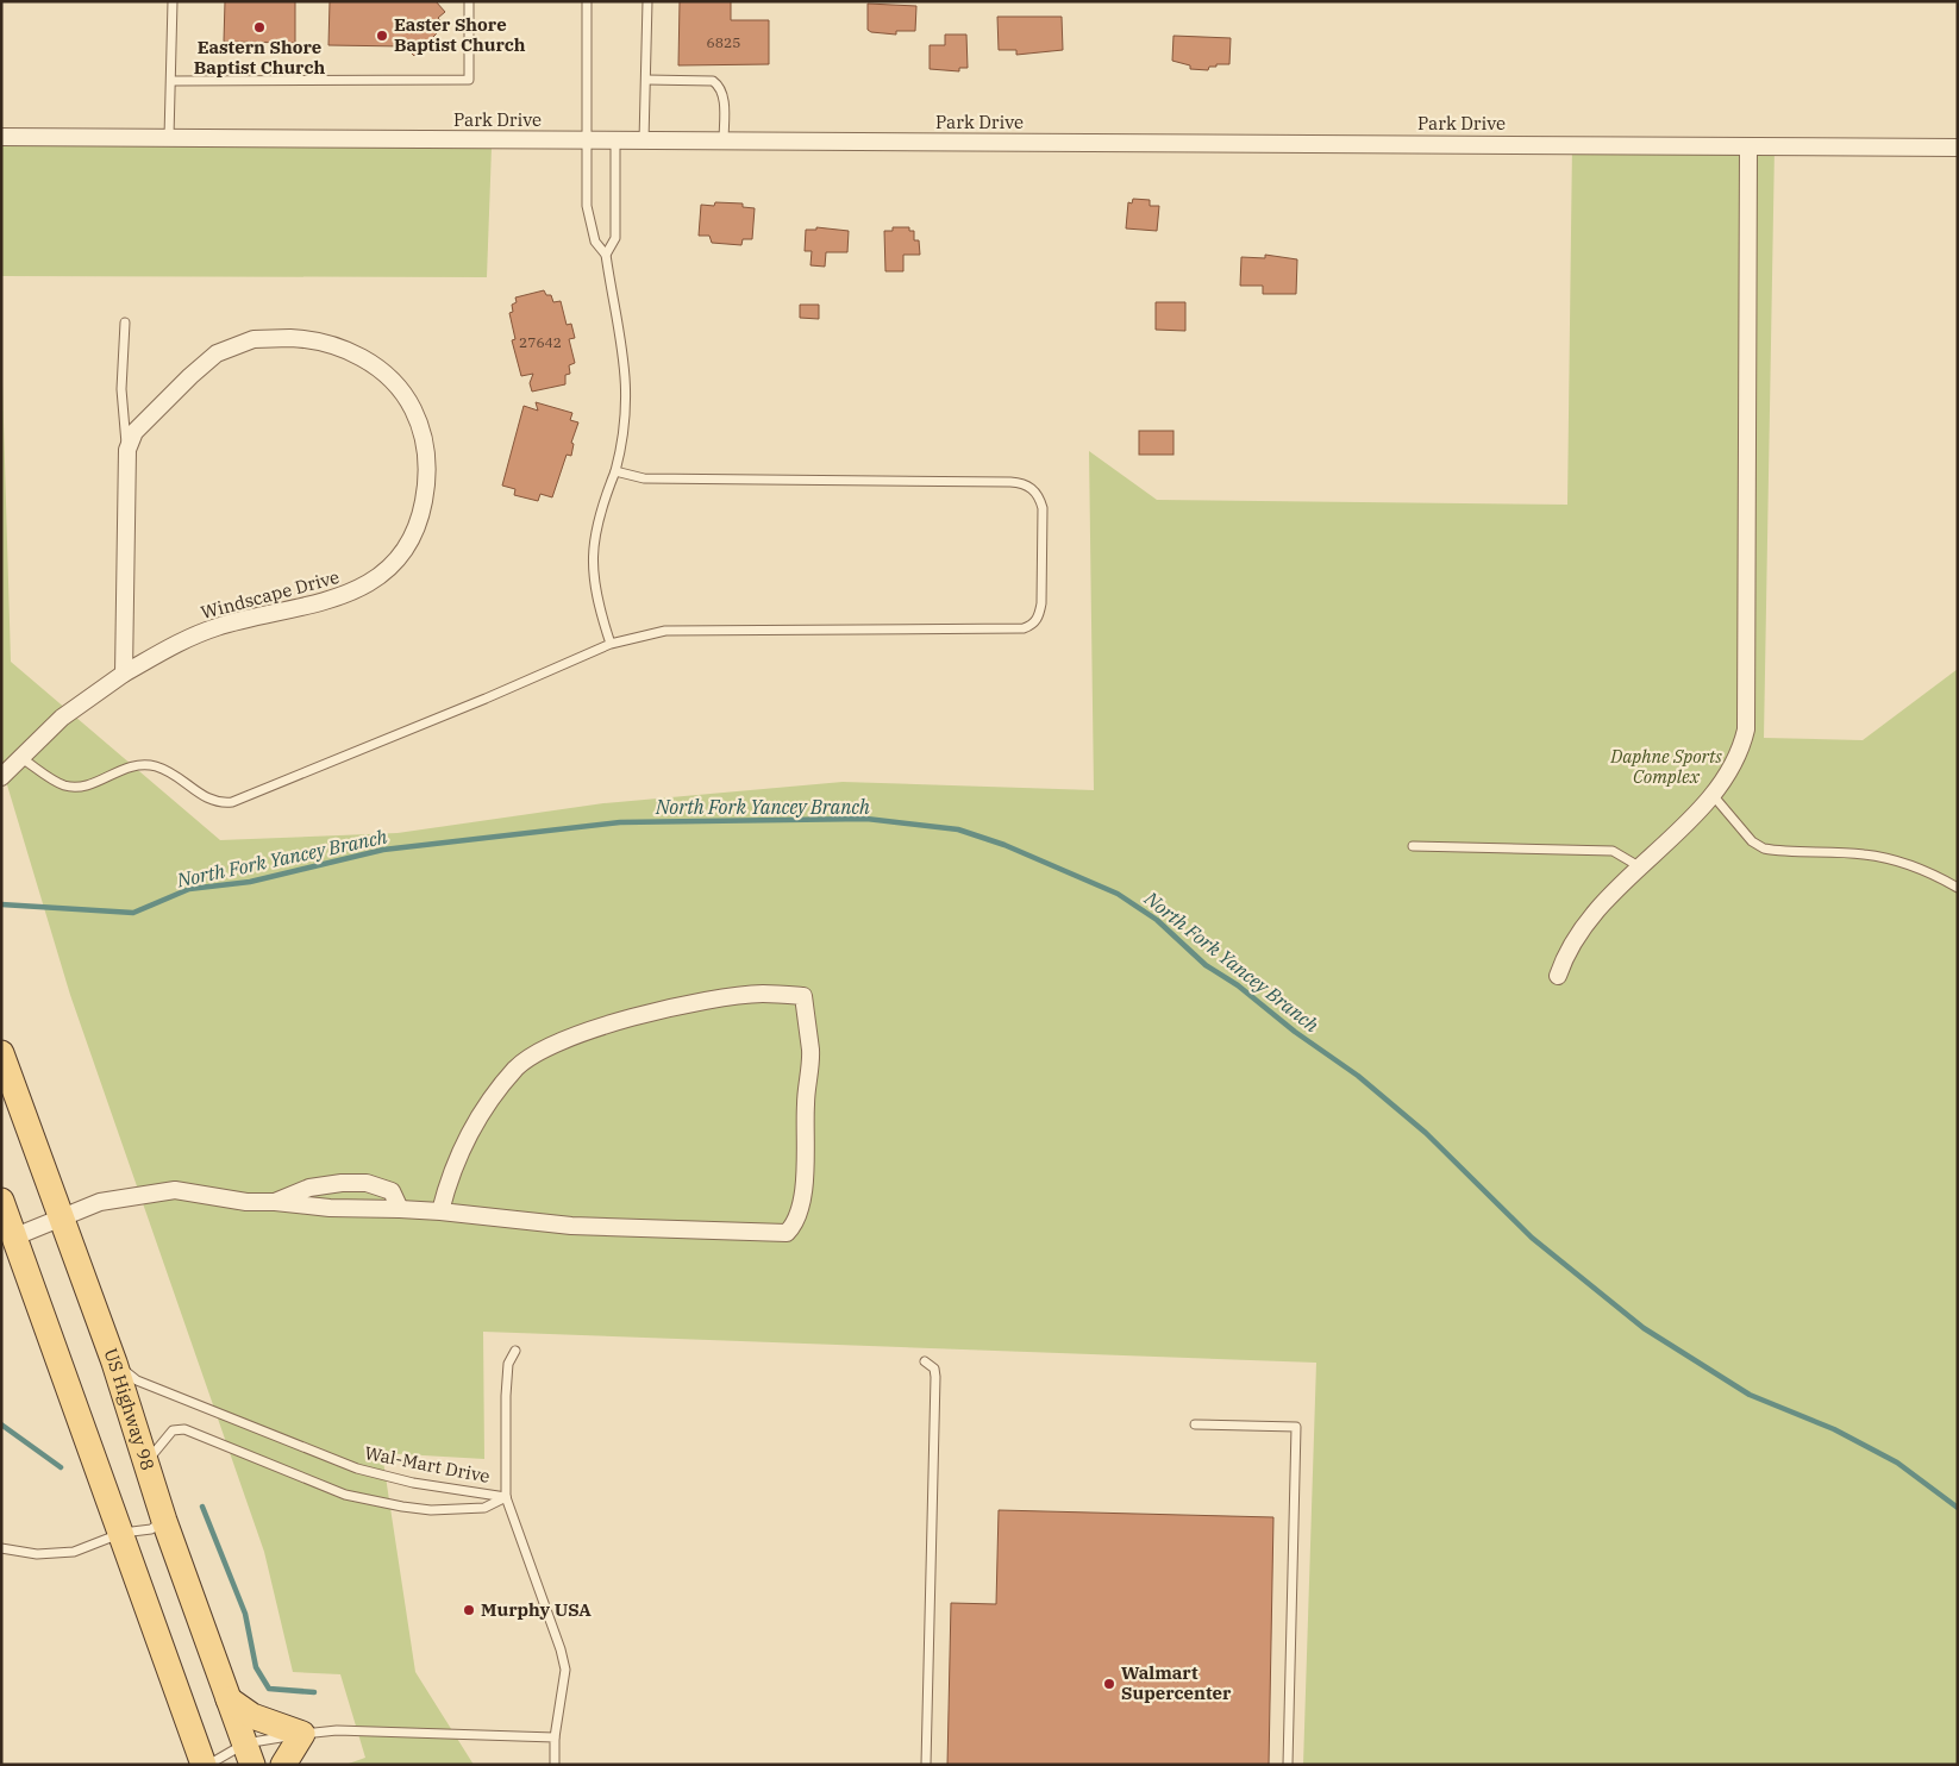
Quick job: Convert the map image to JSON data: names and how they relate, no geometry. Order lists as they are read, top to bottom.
{
  "streets": {
    "main road": ["US Highway 98"],
    "street": ["Park Drive", "Windscape Drive"],
    "lane": ["Wal-Mart Drive"]
  },
  "crossings": [
    ["US Highway 98", "Wal-Mart Drive"]
  ],
  "water": ["North Fork Yancey Branch"],
  "parks": ["Daphne Sports Complex"],
  "places": [
    "Eastern Shore Baptist Church",
    "Easter Shore Baptist Church",
    "Murphy USA",
    "Walmart Supercenter"
  ],
  "house_numbers": ["6825", "27642"]
}
